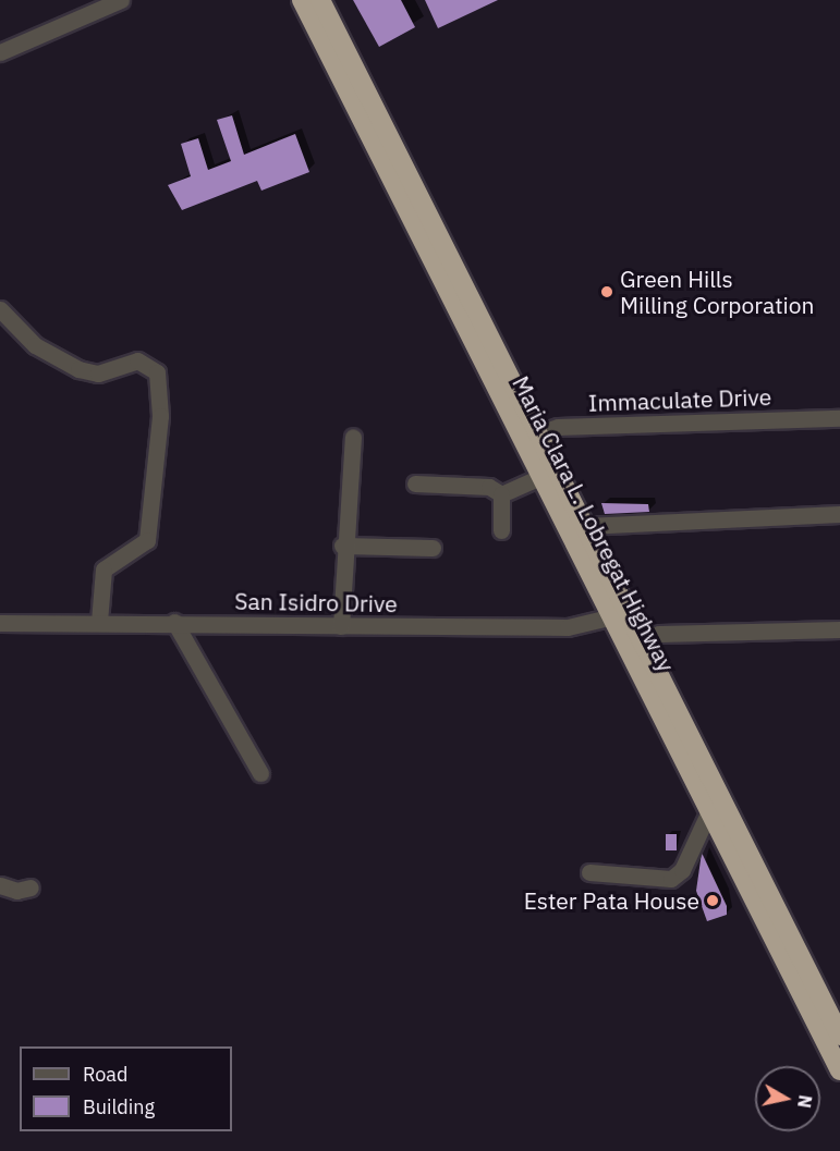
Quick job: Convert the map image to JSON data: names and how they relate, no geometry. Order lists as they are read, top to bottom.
{
  "streets": {
    "highway": ["Maria Clara L. Lobregat Highway"],
    "street": ["Immaculate Drive", "San Isidro Drive"]
  },
  "crossings": [
    ["Immaculate Drive", "Maria Clara L. Lobregat Highway"],
    ["Maria Clara L. Lobregat Highway", "San Isidro Drive"]
  ],
  "places": ["Green Hills Milling Corporation", "Ester Pata House"],
  "legend": ["Road", "Building"],
  "north": "right"
}
